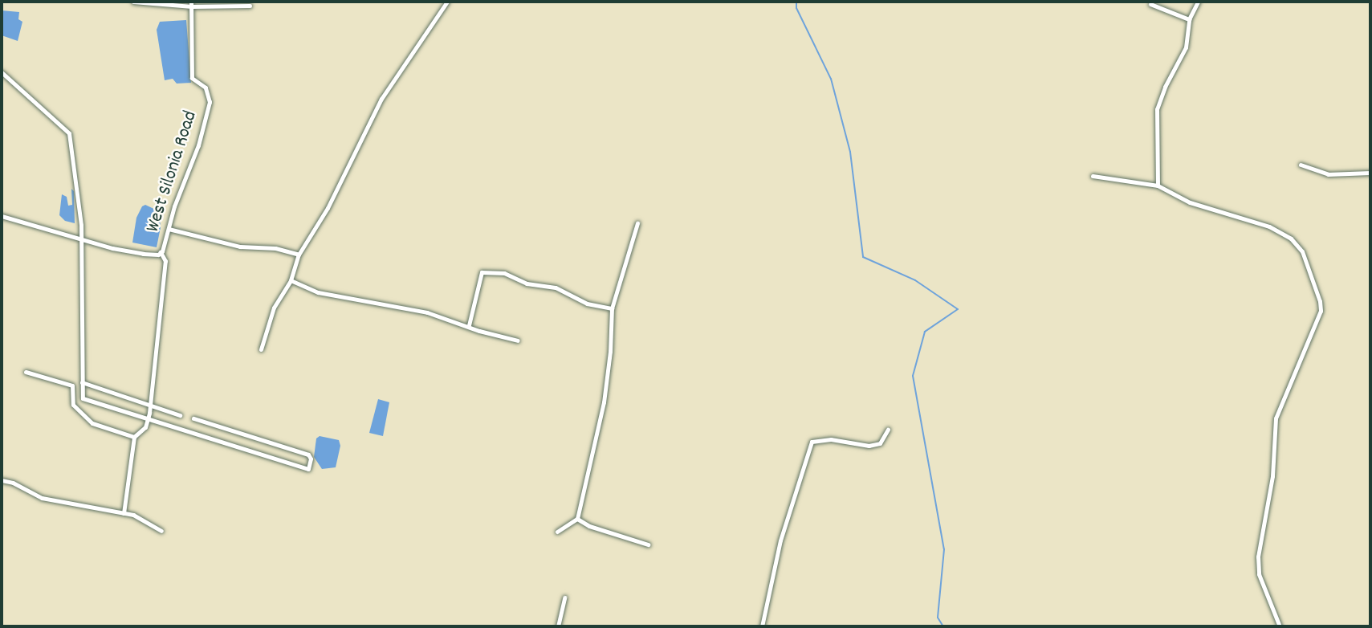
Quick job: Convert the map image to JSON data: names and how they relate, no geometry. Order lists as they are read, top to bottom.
{
  "streets": {
    "street": ["West Silonia Road"]
  }
}
